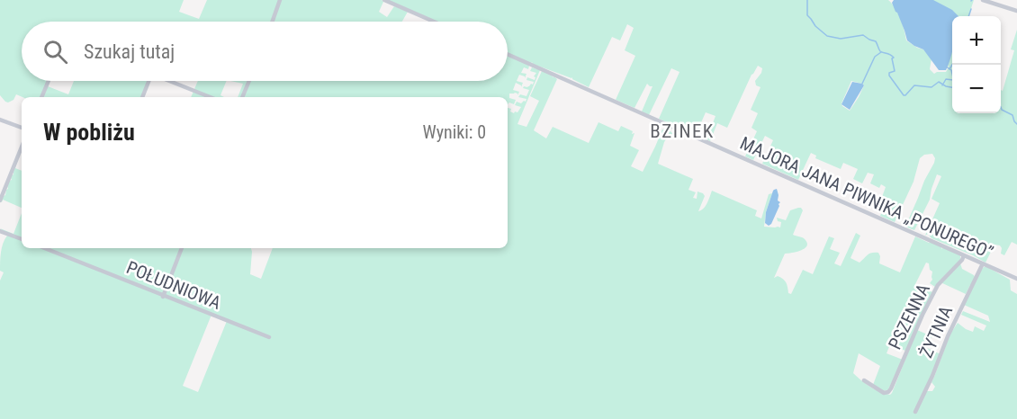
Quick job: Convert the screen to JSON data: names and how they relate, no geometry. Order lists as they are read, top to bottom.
{
  "streets": {
    "street": [
      "MAJORA JANA PIWNIKA „PONUREGO”",
      "POŁUDNIOWA",
      "PSZENNA",
      "ŻYTNIA"
    ]
  },
  "crossings": [
    ["MAJORA JANA PIWNIKA „PONUREGO”", "PSZENNA"],
    ["MAJORA JANA PIWNIKA „PONUREGO”", "ŻYTNIA"]
  ],
  "districts": ["BZINEK"],
  "page": {
    "map_buttons": ["+", "−"],
    "search": "Szukaj tutaj",
    "heading": ["W pobliżu", "Wyniki: 0"]
  }
}
